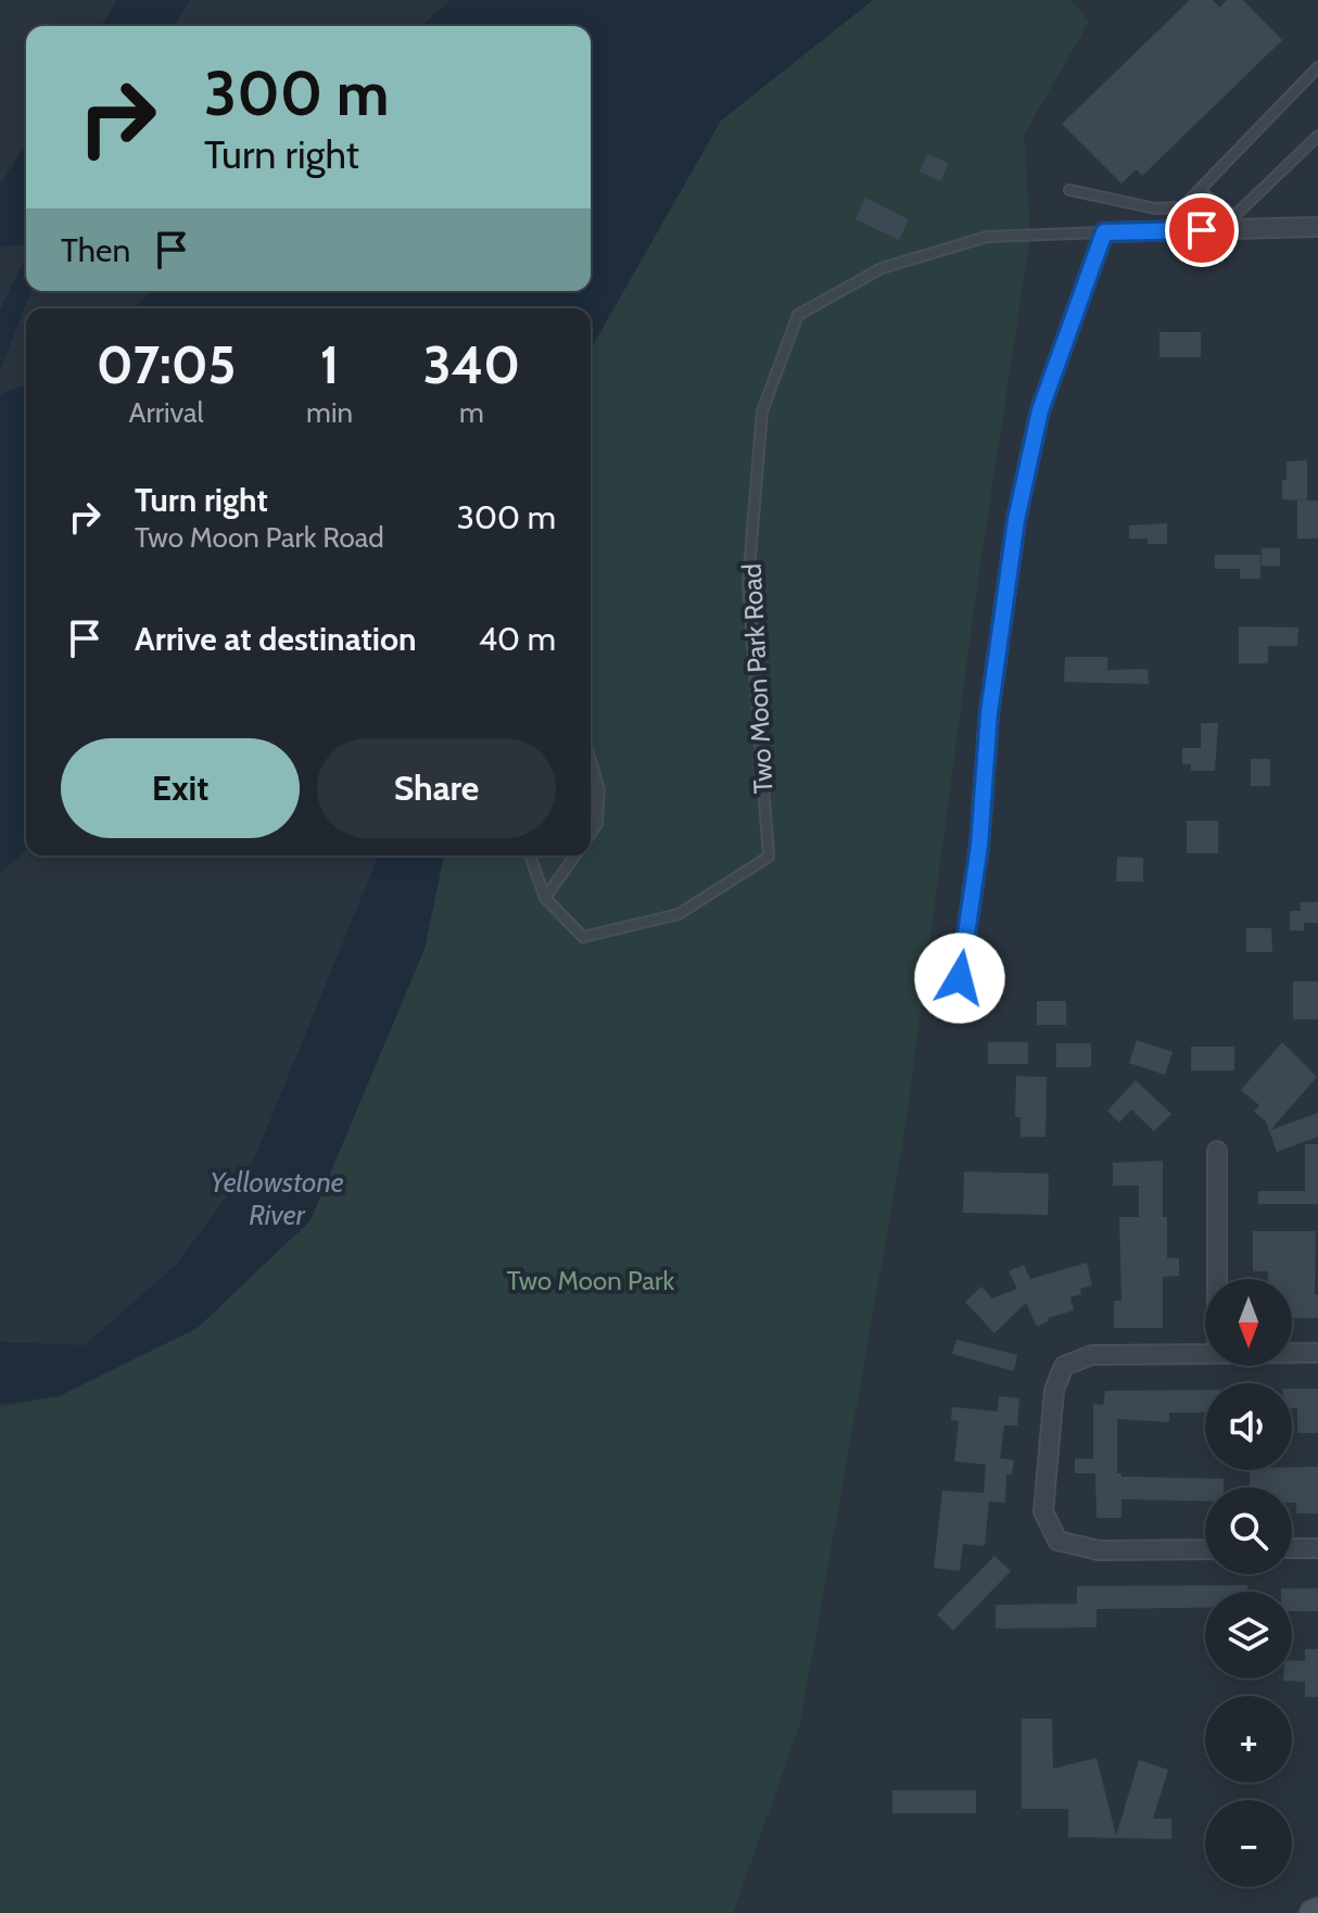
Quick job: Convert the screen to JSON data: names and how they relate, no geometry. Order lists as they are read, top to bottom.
{
  "streets": {
    "street": ["Two Moon Park Road"]
  },
  "water": ["Yellowstone River"],
  "parks": ["Two Moon Park"],
  "north": "bottom",
  "page": {
    "turn": ["300 m", "Turn right"],
    "then": "Then",
    "eta": [
      "07:05",
      "Arrival",
      "1",
      "min",
      "340",
      "m"
    ],
    "list": [
      {
        "name": "Turn right",
        "note": "Two Moon Park Road",
        "value": "300 m"
      },
      {
        "name": "Arrive at destination",
        "value": "40 m"
      }
    ],
    "buttons": ["Exit", "Share"],
    "map_buttons": ["+", "−"]
  }
}
